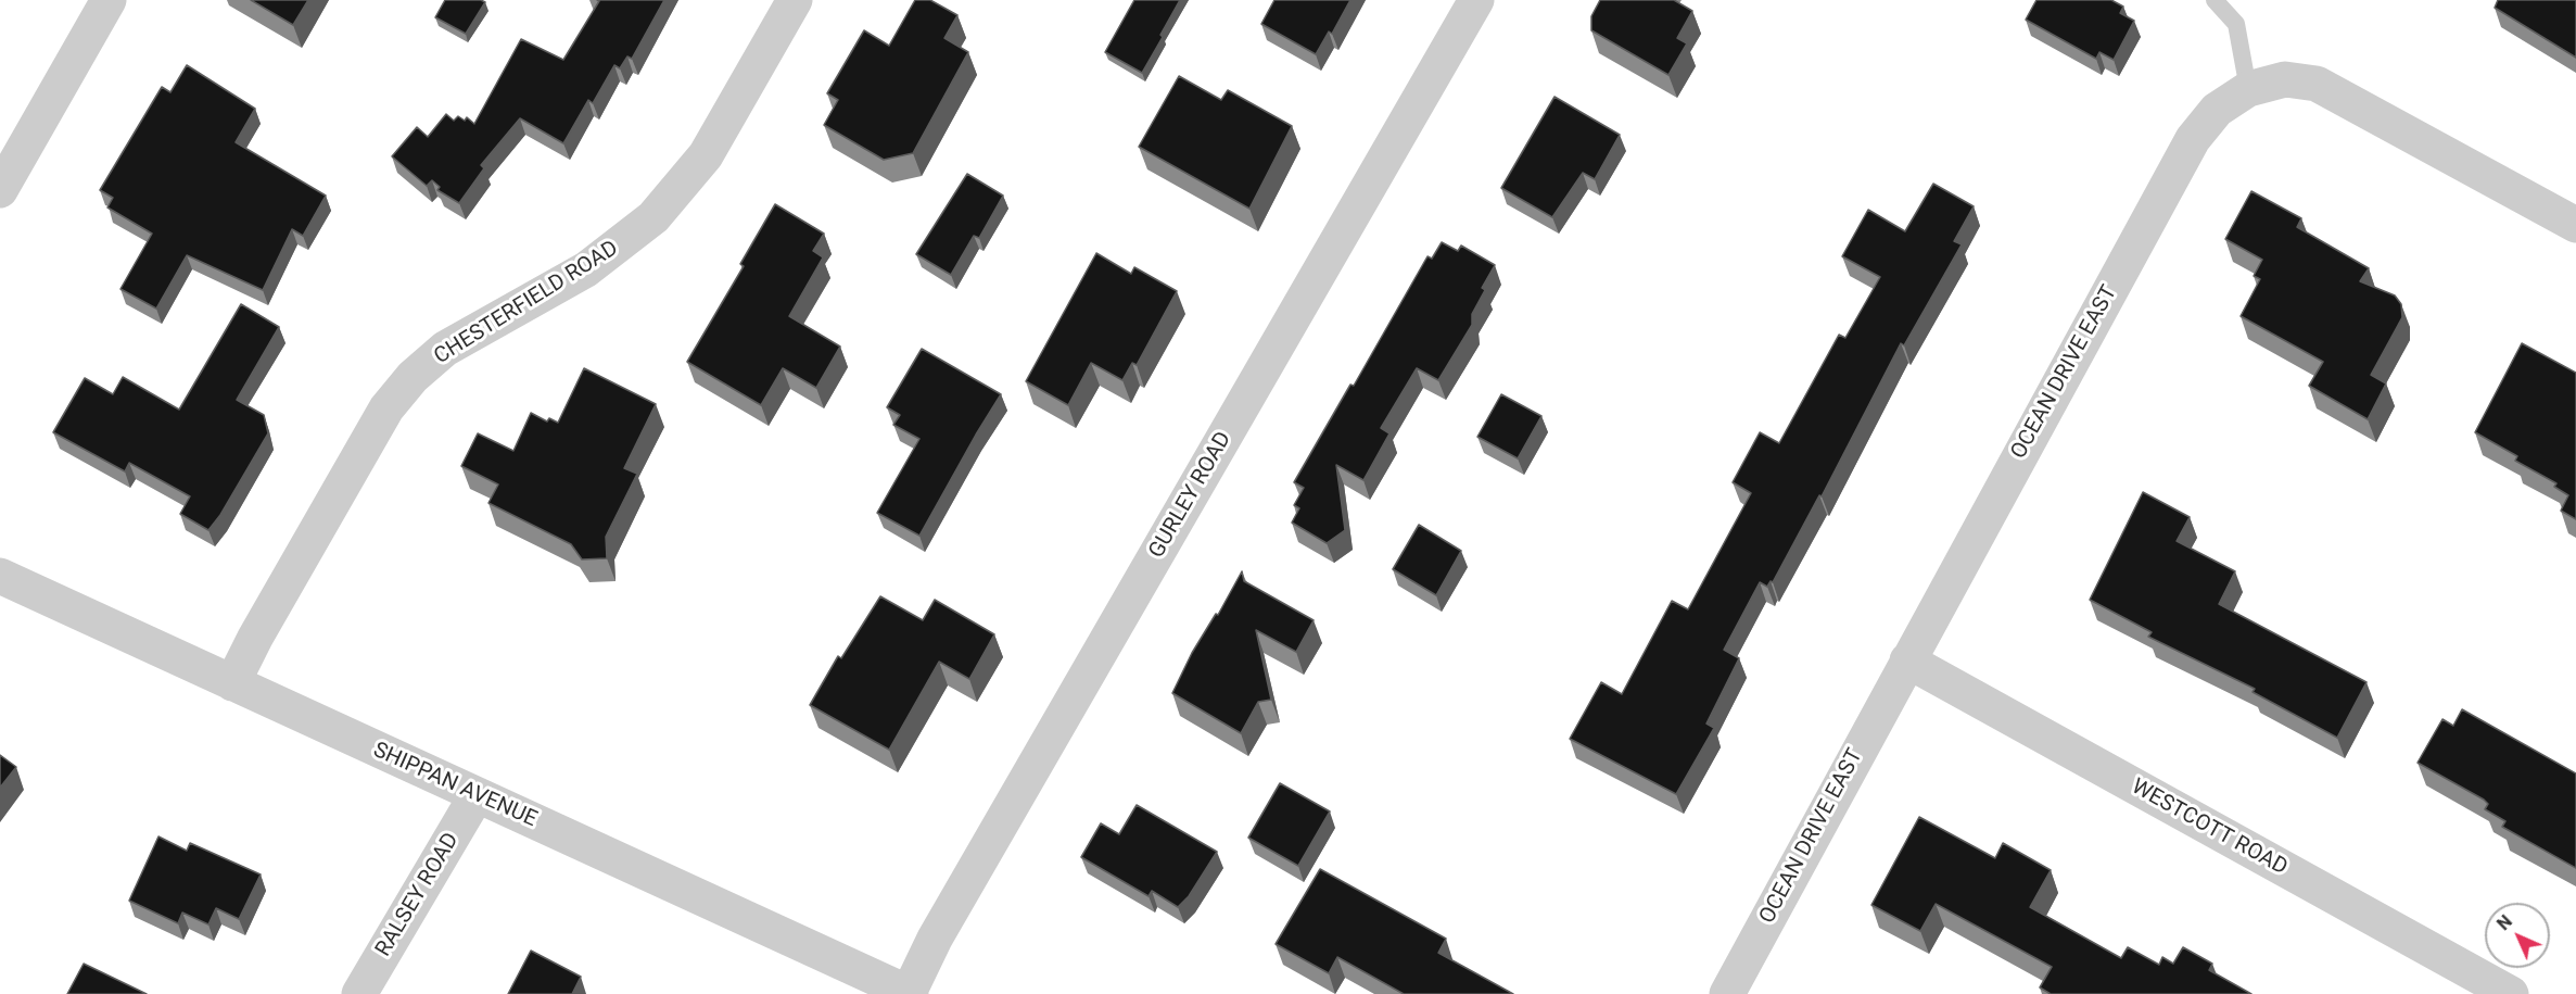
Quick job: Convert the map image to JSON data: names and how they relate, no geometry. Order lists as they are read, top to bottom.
{
  "streets": {
    "street": [
      "CHESTERFIELD ROAD",
      "OCEAN DRIVE EAST",
      "GURLEY ROAD",
      "SHIPPAN AVENUE",
      "WESTCOTT ROAD",
      "RALSEY ROAD"
    ]
  },
  "crossings": [
    ["CHESTERFIELD ROAD", "SHIPPAN AVENUE"],
    ["OCEAN DRIVE EAST", "WESTCOTT ROAD"],
    ["GURLEY ROAD", "SHIPPAN AVENUE"],
    ["SHIPPAN AVENUE", "RALSEY ROAD"]
  ],
  "north": "top left"
}
